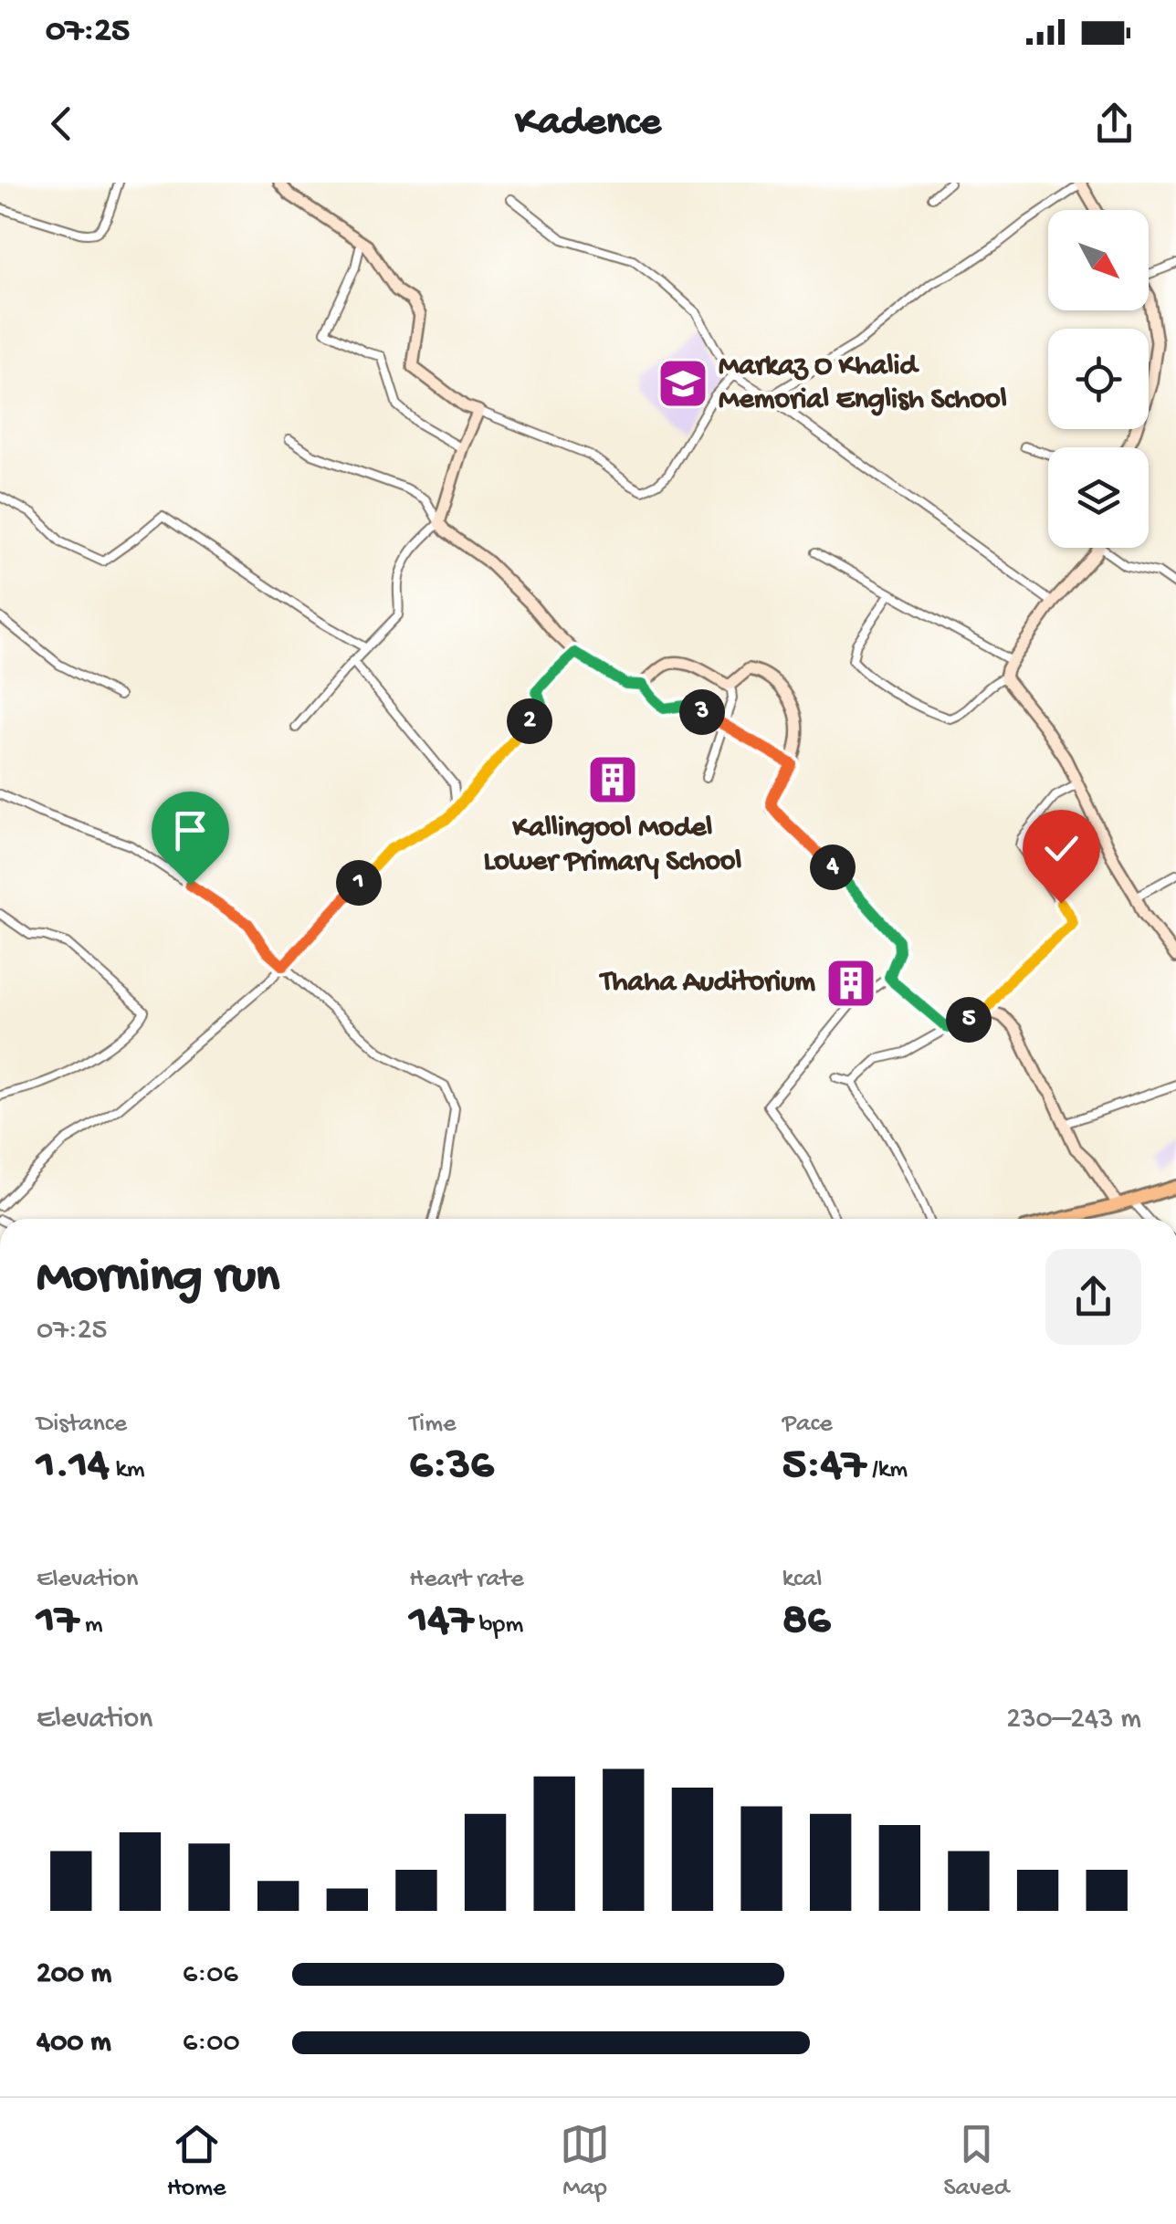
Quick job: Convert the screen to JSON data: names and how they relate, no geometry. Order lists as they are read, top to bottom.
{
  "places": {
    "school or university": ["Markaz O Khalid Memorial English School"],
    "building": ["Kallingool Model Lower Primary School", "Thaha Auditorium"]
  },
  "north": "bottom right",
  "page": {
    "status": "07:25",
    "header": "Kadence",
    "pins": [
      "3",
      "2",
      "4",
      "1",
      "5"
    ],
    "heading": ["Morning run", "07:25"],
    "stats": [
      ["Distance", "1.14 km"],
      ["Time", "6:36"],
      ["Pace", "5:47 /km"],
      ["Elevation", "17 m"],
      ["Heart rate", "147 bpm"],
      ["kcal", "86"]
    ],
    "chart": ["Elevation", "230–243 m"],
    "list": [
      {
        "name": "200 m",
        "note": "6:06"
      },
      {
        "name": "400 m",
        "note": "6:00"
      }
    ],
    "tabs": ["Home", "Map", "Saved"]
  }
}
